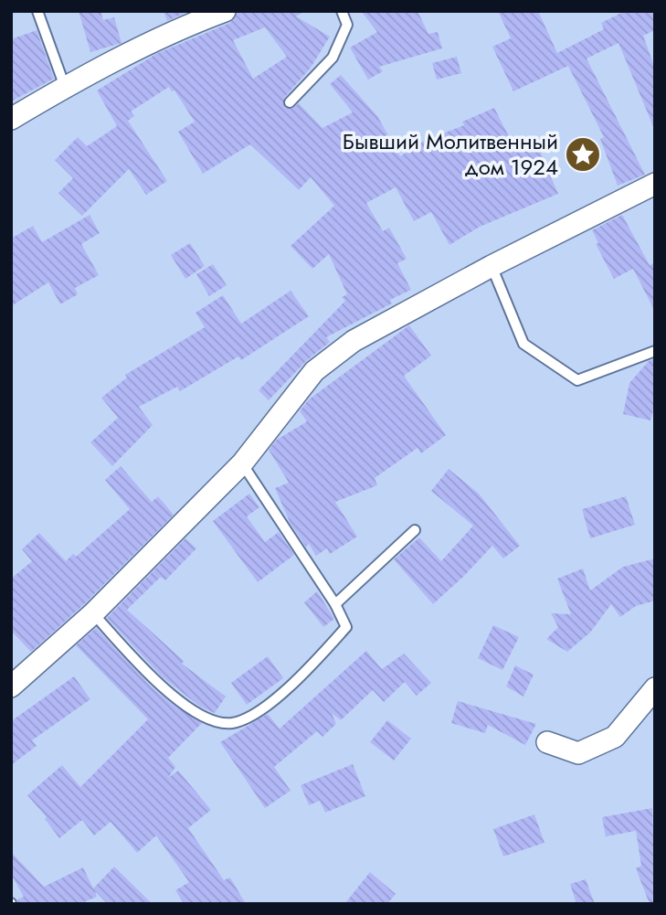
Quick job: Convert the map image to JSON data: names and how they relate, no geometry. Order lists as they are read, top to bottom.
{
  "places": {
    "place": ["Бывший Молитвенный дом 1924"]
  }
}
